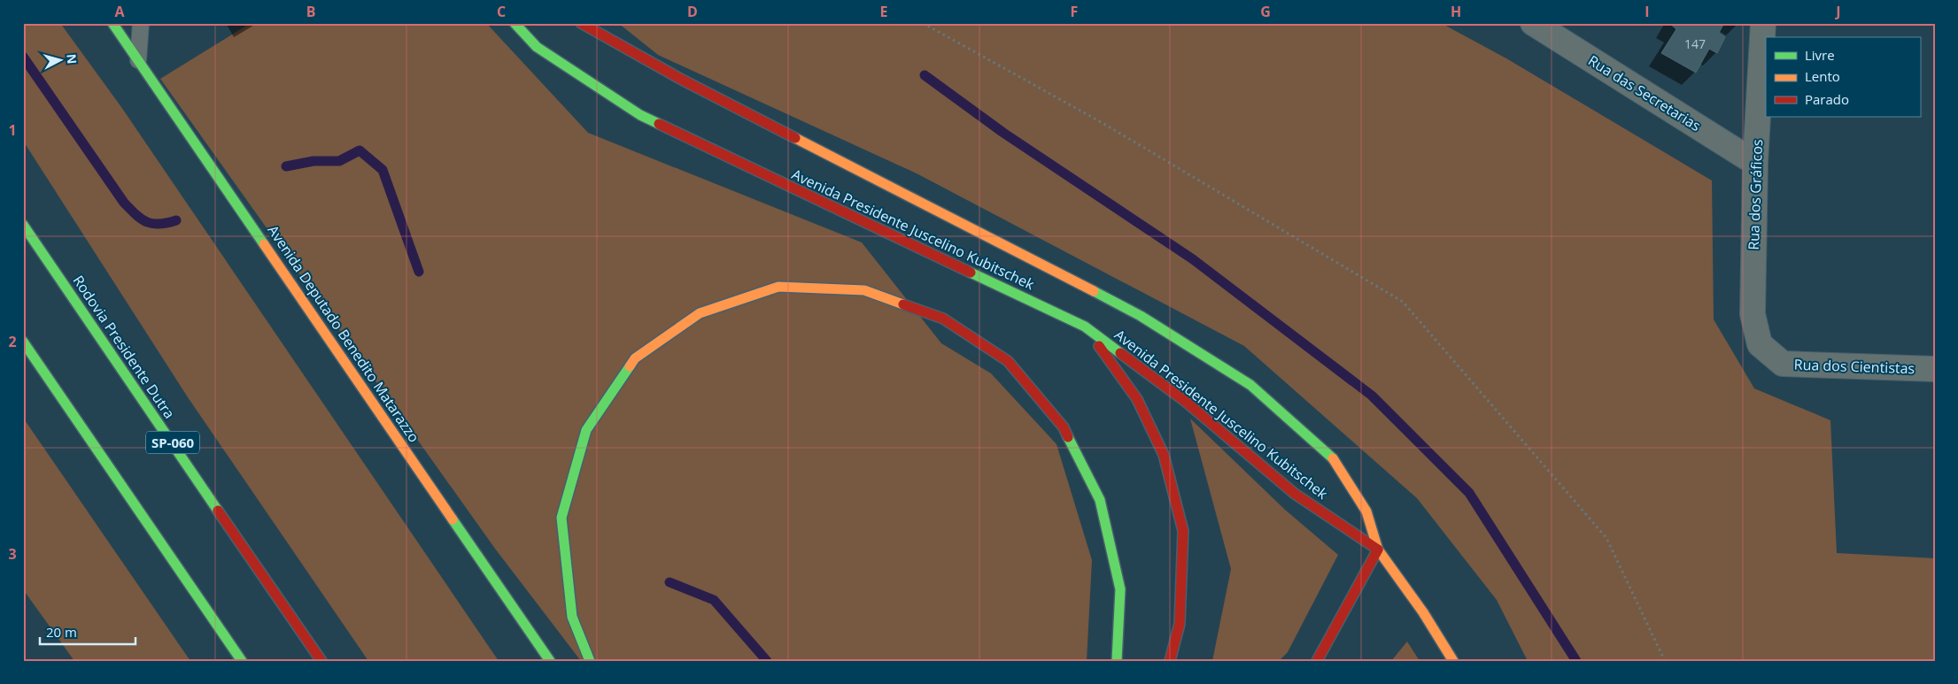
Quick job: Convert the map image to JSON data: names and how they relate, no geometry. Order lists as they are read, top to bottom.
{
  "streets": {
    "main road": [
      "Avenida Presidente Juscelino Kubitschek",
      "Avenida Deputado Benedito Matarazzo",
      "Rodovia Presidente Dutra",
      "SP-060"
    ],
    "street": ["Rua das Secretarias", "Rua dos Gráficos", "Rua dos Cientistas"]
  },
  "crossings": [
    ["Rua das Secretarias", "Rua dos Gráficos"],
    ["Rua dos Gráficos", "Rua dos Cientistas"]
  ],
  "house_numbers": ["147"],
  "legend": ["Livre", "Lento", "Parado"],
  "scale_bar": "20 m",
  "north": "right",
  "grid": {
    "columns": [
      "A",
      "B",
      "C",
      "D",
      "E",
      "F",
      "G",
      "H",
      "I",
      "J"
    ],
    "rows": ["1", "2", "3"]
  }
}
